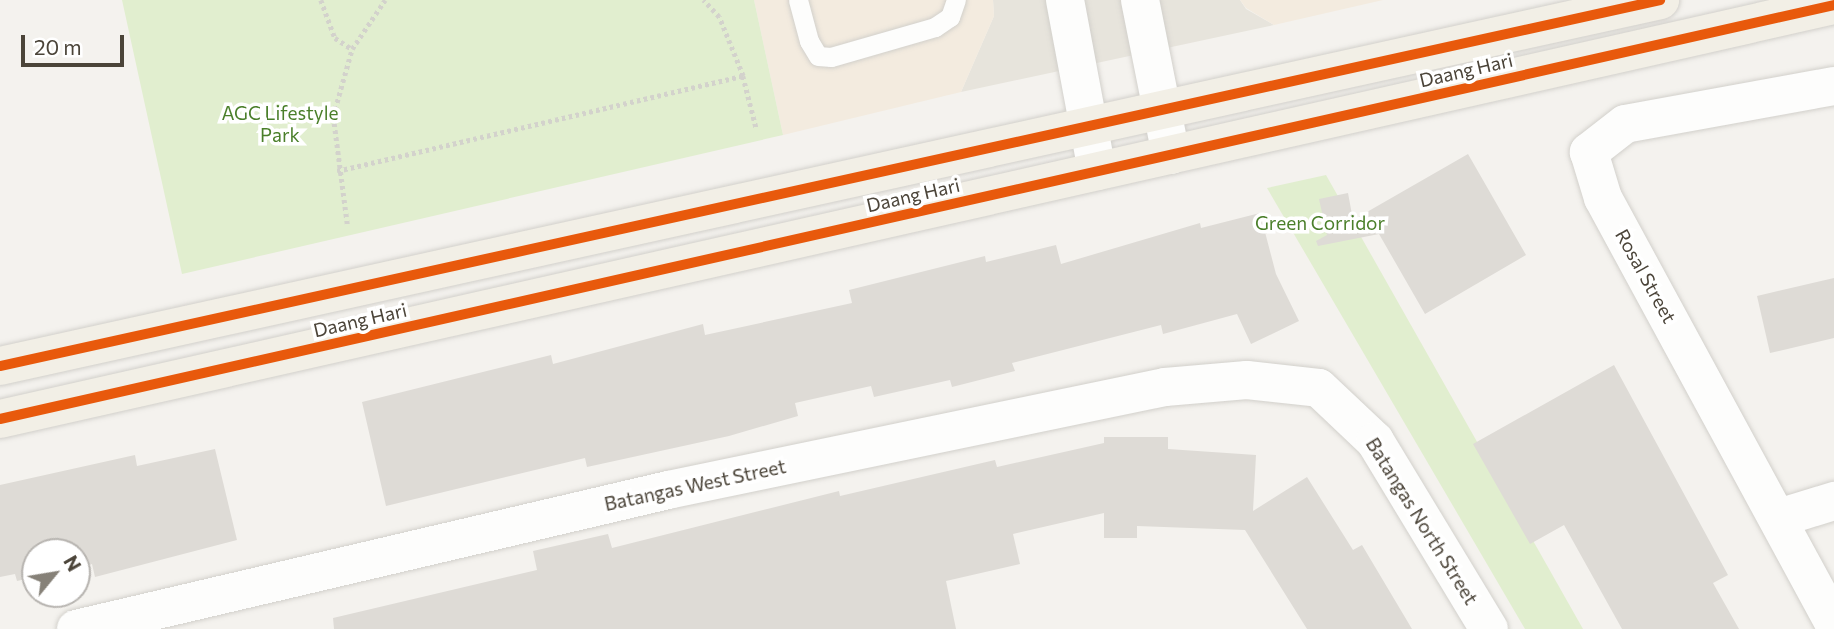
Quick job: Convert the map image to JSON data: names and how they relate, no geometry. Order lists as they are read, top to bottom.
{
  "streets": {
    "main road": ["Daang Hari"],
    "street": ["Rosal Street", "Batangas West Street", "Batangas North Street"]
  },
  "crossings": [
    ["Batangas West Street", "Batangas North Street"]
  ],
  "parks": ["AGC Lifestyle Park", "Green Corridor"],
  "scale_bar": "20 m",
  "north": "top right"
}
